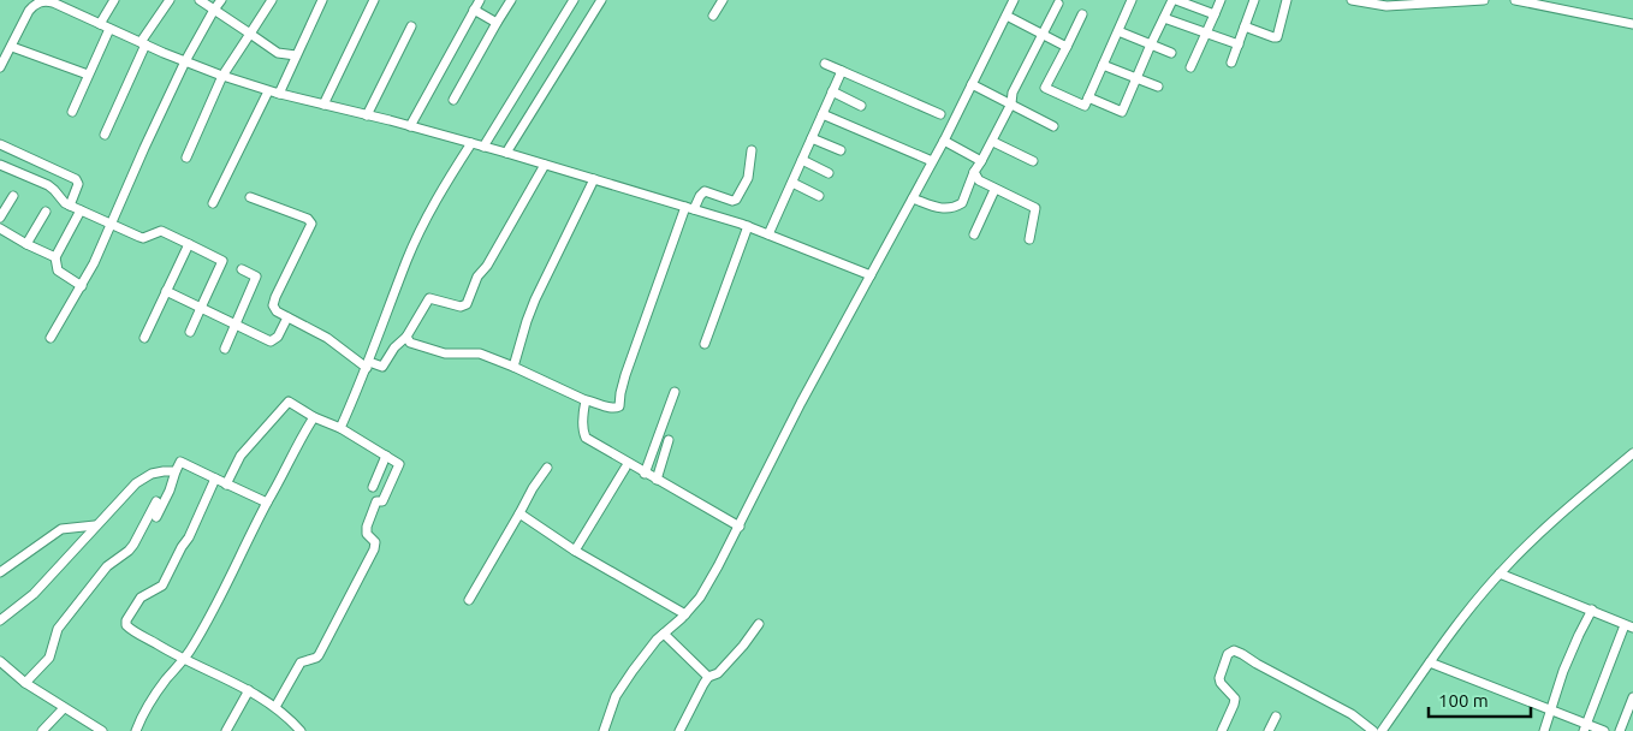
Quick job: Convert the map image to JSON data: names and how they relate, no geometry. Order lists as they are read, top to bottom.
{
  "scale_bar": "100 m"
}
